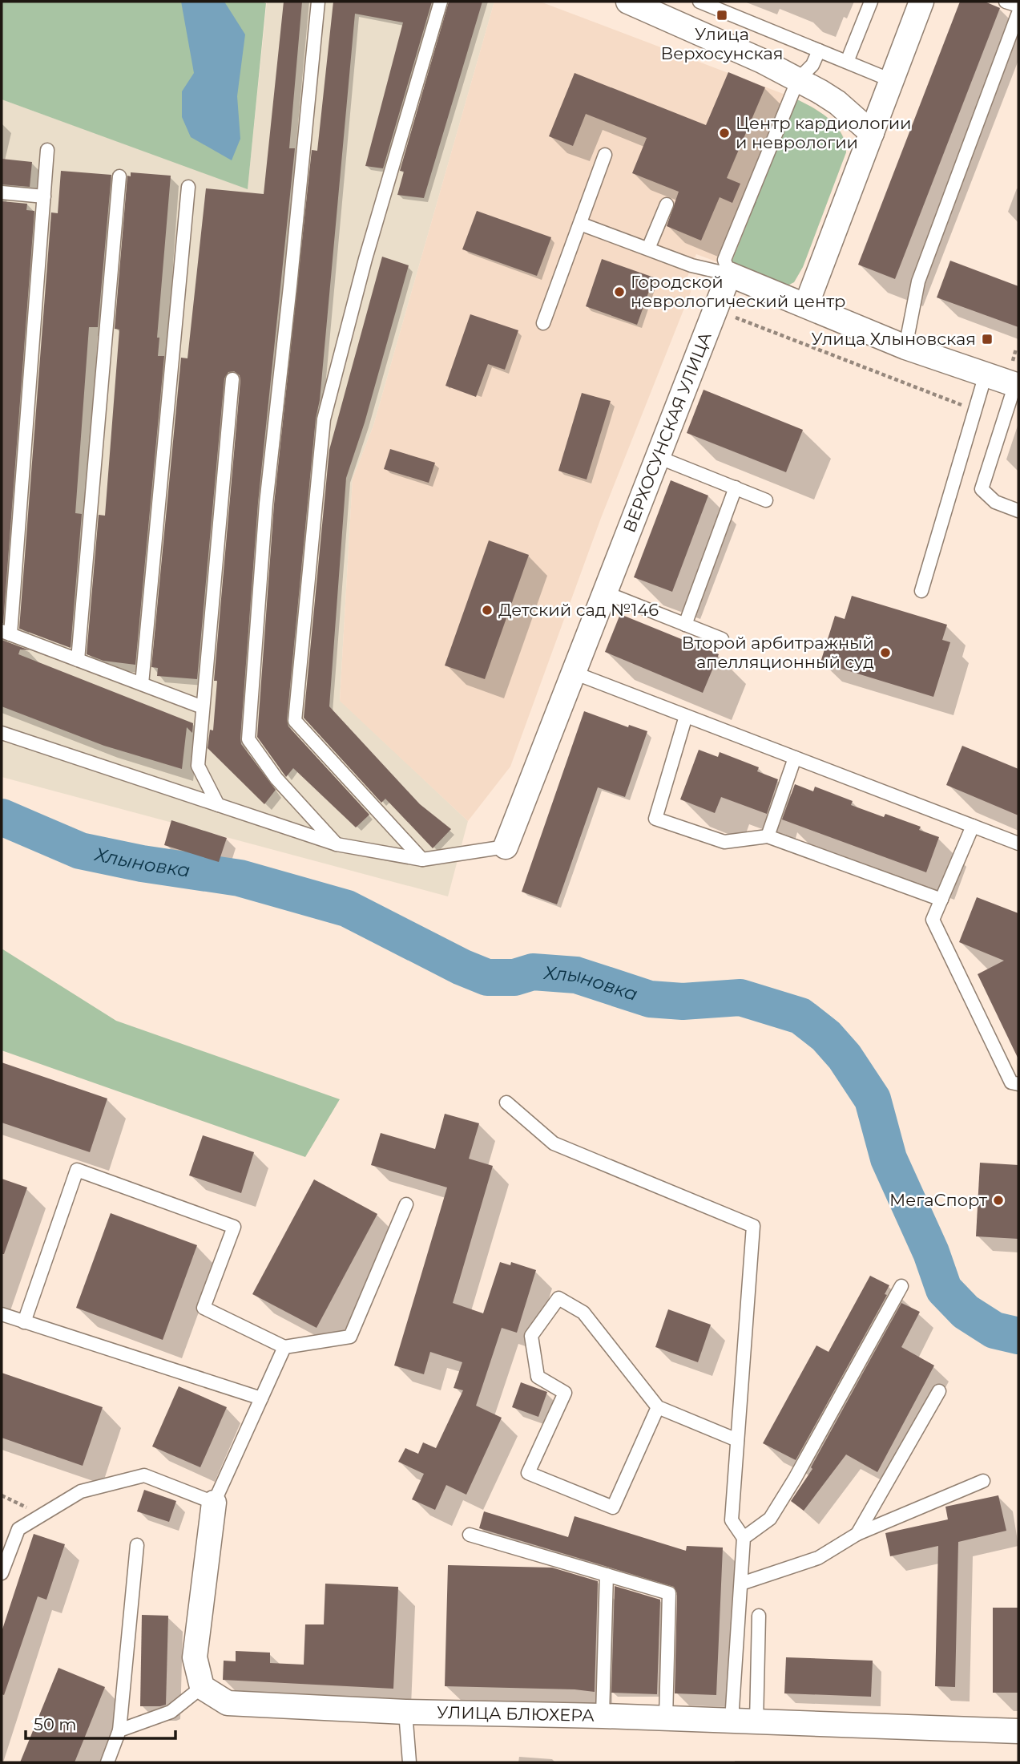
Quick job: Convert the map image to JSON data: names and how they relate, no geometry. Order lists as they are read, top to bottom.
{
  "streets": {
    "street": ["ВЕРХОСУНСКАЯ УЛИЦА", "УЛИЦА БЛЮХЕРА"]
  },
  "water": ["Хлыновка"],
  "places": {
    "transit": ["Улица Верхосунская", "Улица Хлыновская"],
    "other": [
      "Центр кардиологии и неврологии",
      "Городской неврологический центр",
      "Детский сад №146",
      "Второй арбитражный апелляционный суд",
      "МегаСпорт"
    ]
  },
  "scale_bar": "50 m"
}
